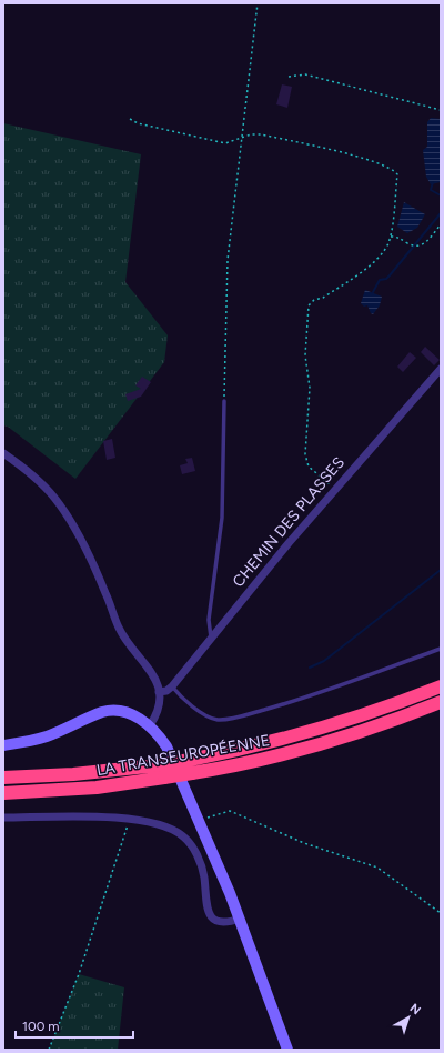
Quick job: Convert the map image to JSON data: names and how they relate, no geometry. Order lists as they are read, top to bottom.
{
  "streets": {
    "highway": ["LA TRANSEUROPÉENNE"],
    "street": ["CHEMIN DES PLASSES"]
  },
  "scale_bar": "100 m",
  "north": "top right"
}
